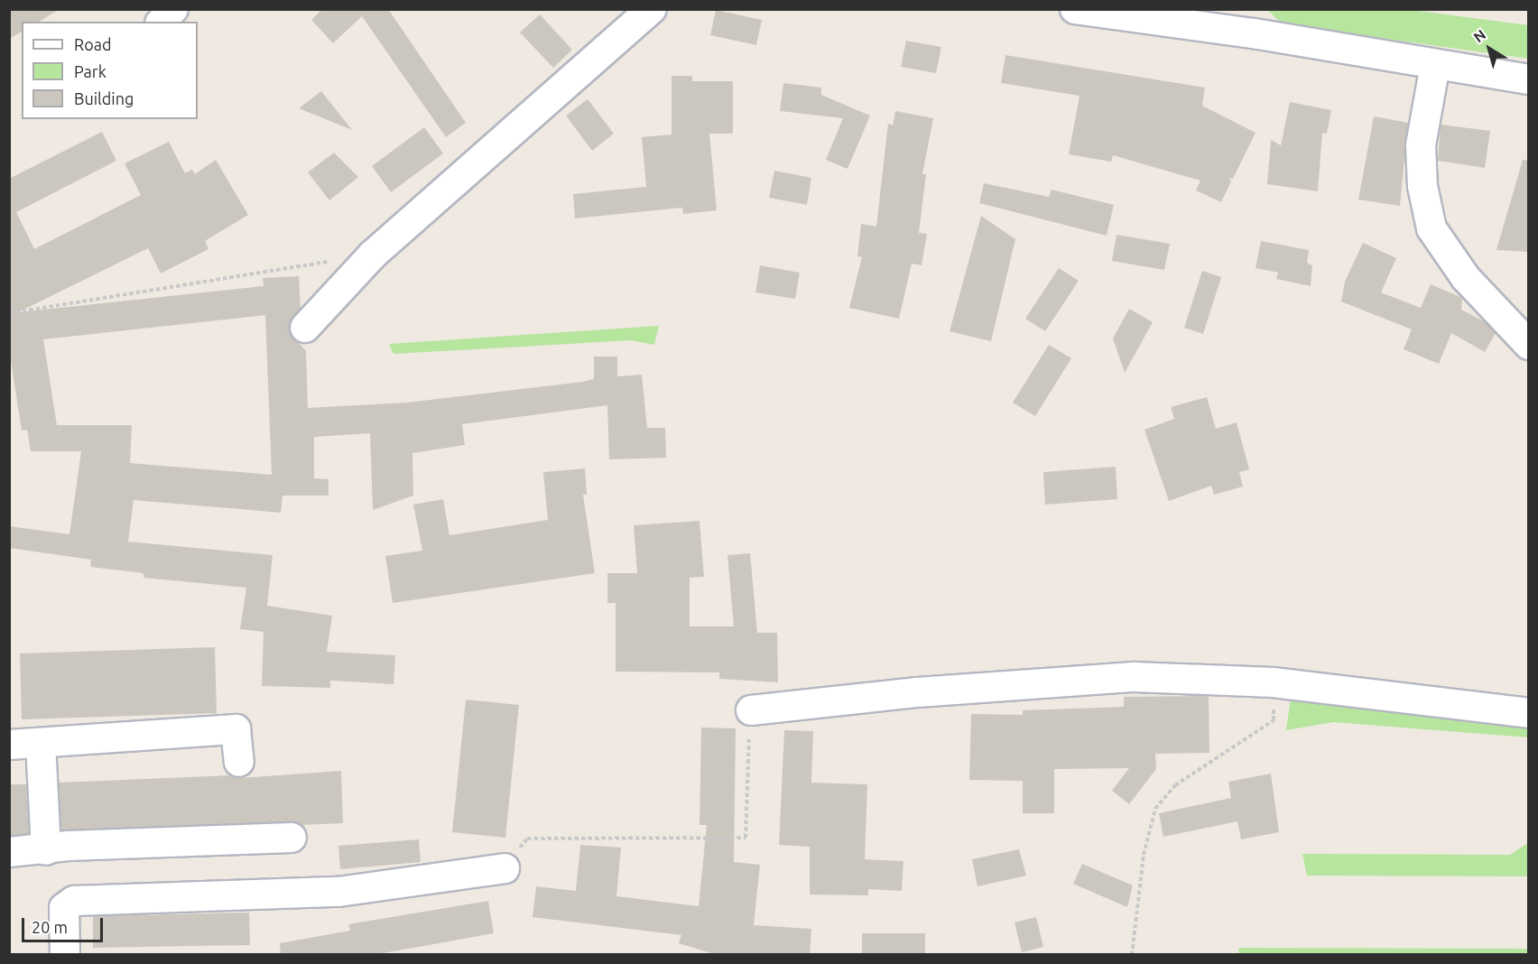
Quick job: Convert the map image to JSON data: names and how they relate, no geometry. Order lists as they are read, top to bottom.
{
  "legend": ["Road", "Park", "Building"],
  "scale_bar": "20 m",
  "north": "top left"
}
